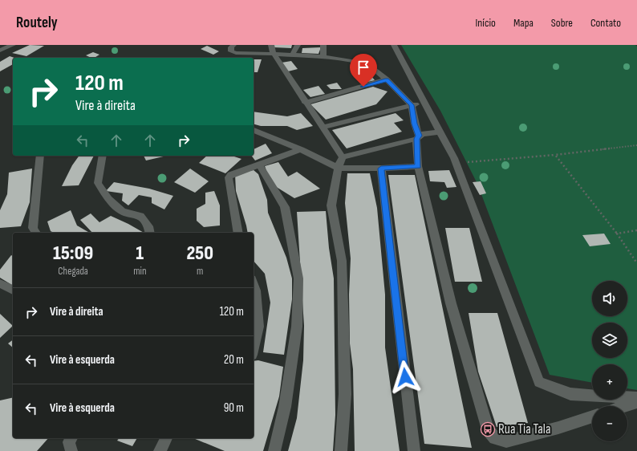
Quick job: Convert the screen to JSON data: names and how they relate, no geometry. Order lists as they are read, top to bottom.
{
  "places": {
    "bus stop": ["Rua Tia Tala"]
  },
  "page": {
    "header": "Routely",
    "nav": [
      "Início",
      "Mapa",
      "Sobre",
      "Contato"
    ],
    "turn": ["120 m", "Vire à direita"],
    "eta": [
      "15:09",
      "Chegada",
      "1",
      "min",
      "250",
      "m"
    ],
    "map_buttons": ["+", "−"],
    "list": [
      {
        "name": "Vire à direita",
        "value": "120 m"
      },
      {
        "name": "Vire à esquerda",
        "value": "20 m"
      },
      {
        "name": "Vire à esquerda",
        "value": "90 m"
      }
    ]
  }
}
